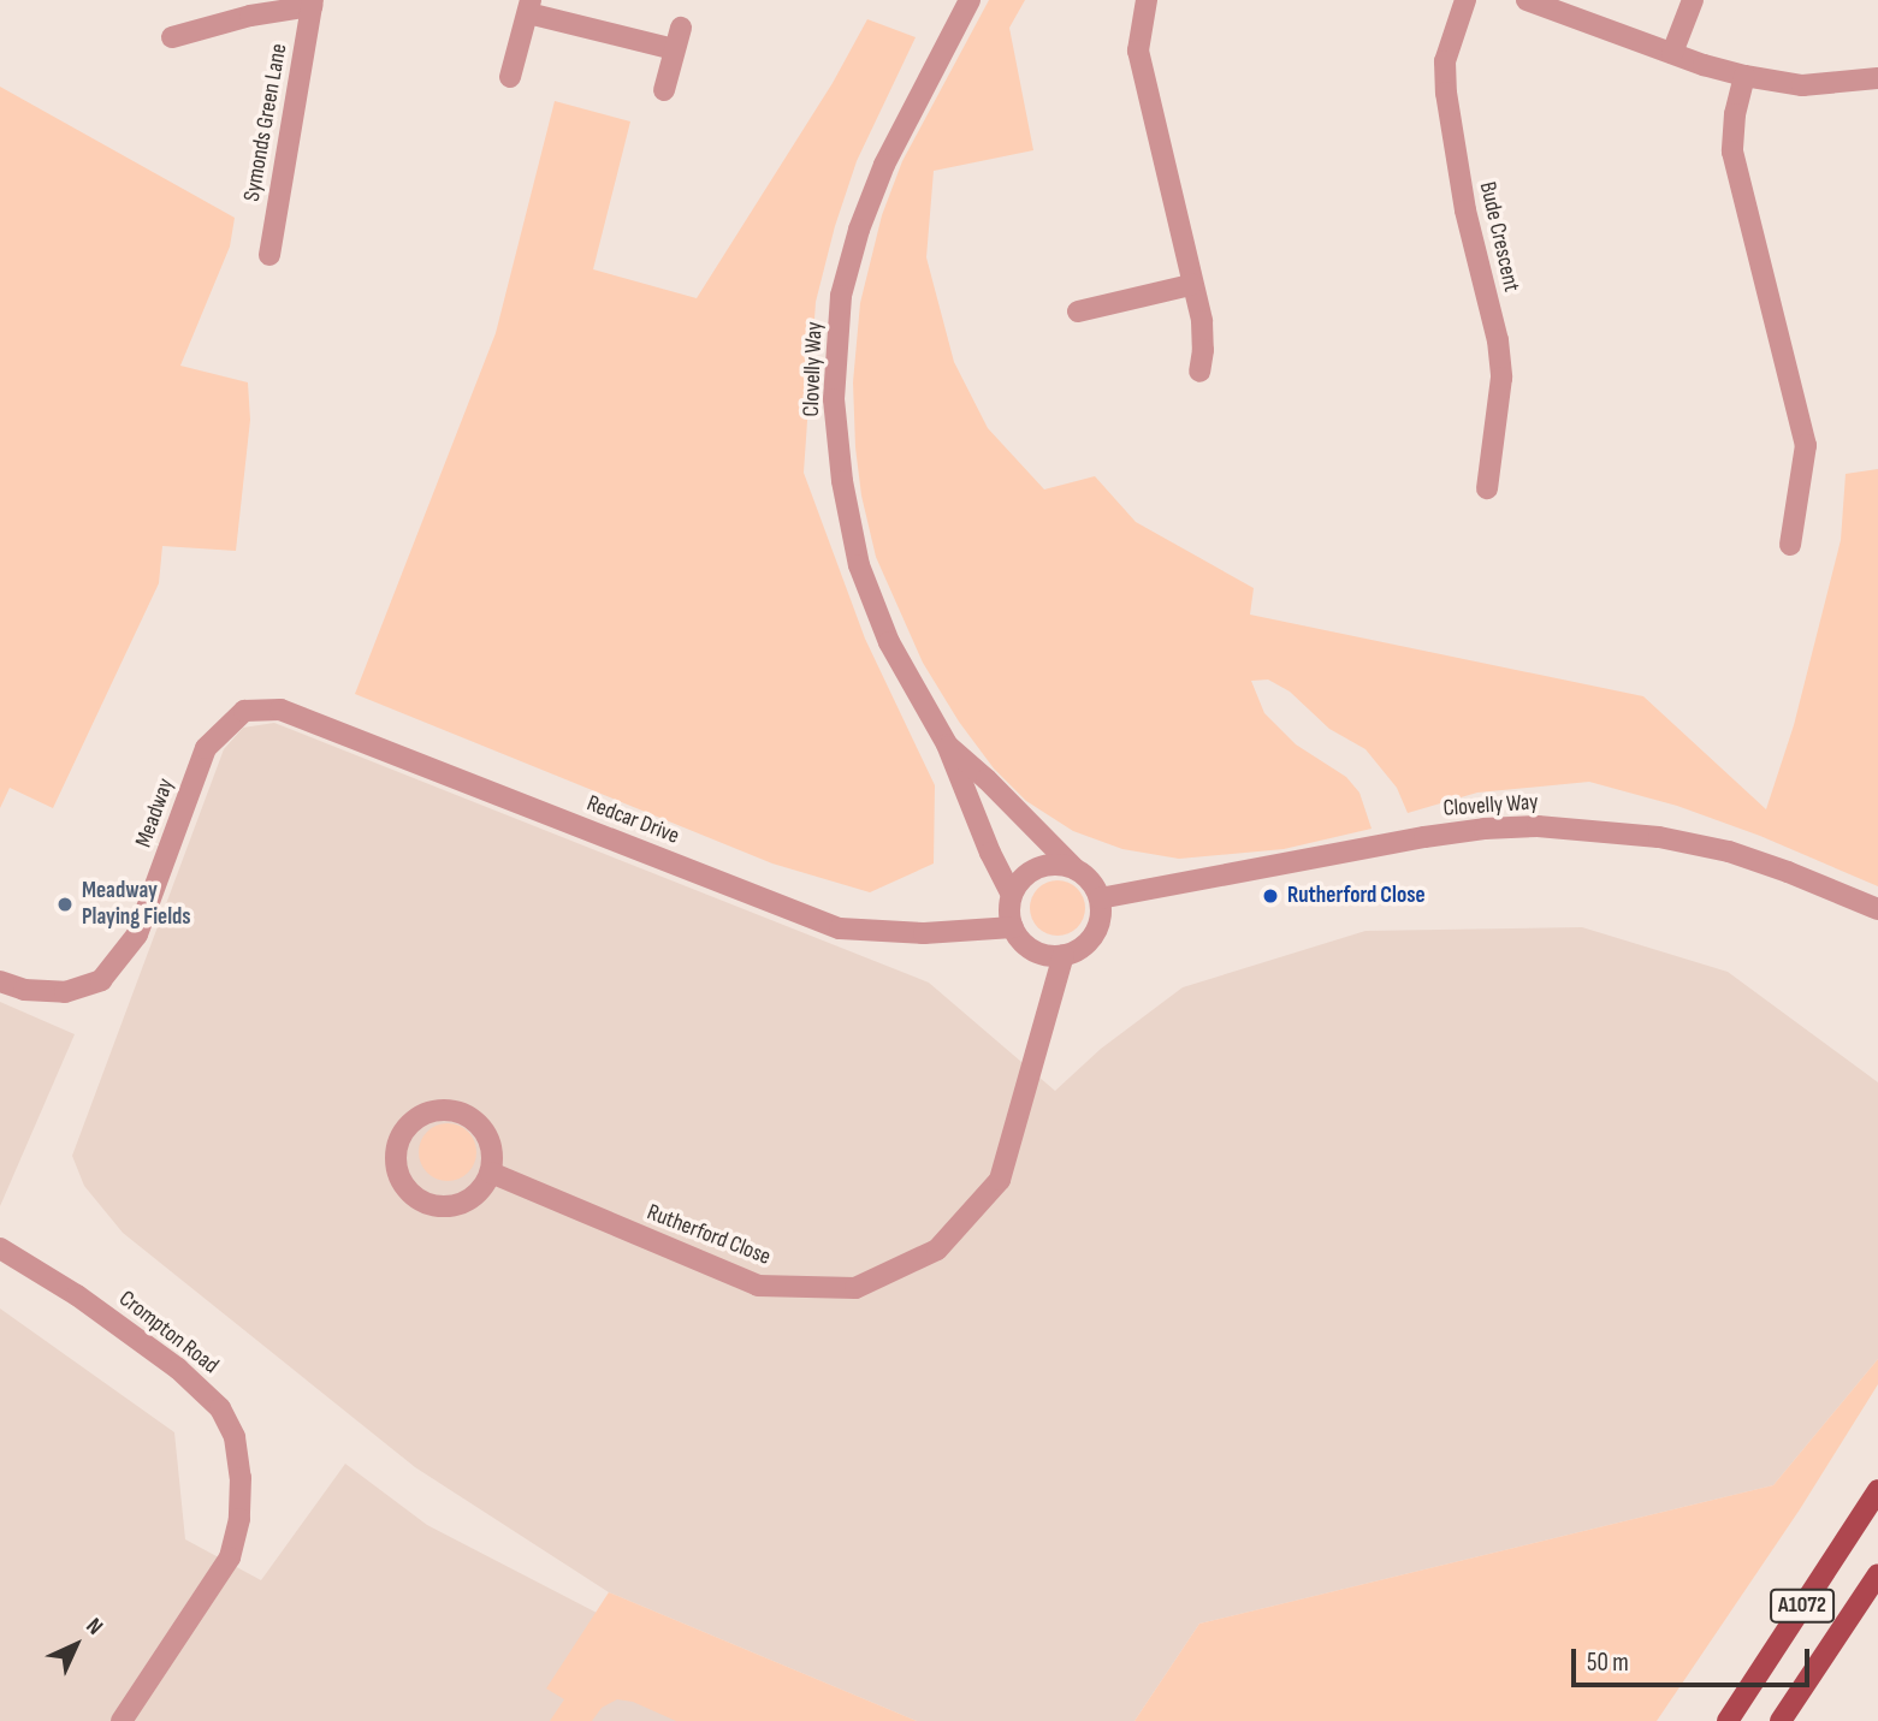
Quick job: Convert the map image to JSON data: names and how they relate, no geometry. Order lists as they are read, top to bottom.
{
  "streets": {
    "main road": ["A1072"],
    "street": [
      "Symonds Green Lane",
      "Bude Crescent",
      "Clovelly Way",
      "Meadway",
      "Redcar Drive",
      "Rutherford Close",
      "Crompton Road"
    ]
  },
  "crossings": [
    ["Clovelly Way", "Redcar Drive"],
    ["Clovelly Way", "Rutherford Close"],
    ["Meadway", "Redcar Drive"],
    ["Redcar Drive", "Rutherford Close"]
  ],
  "places": ["Rutherford Close", "Meadway Playing Fields"],
  "scale_bar": "50 m",
  "north": "top right"
}
